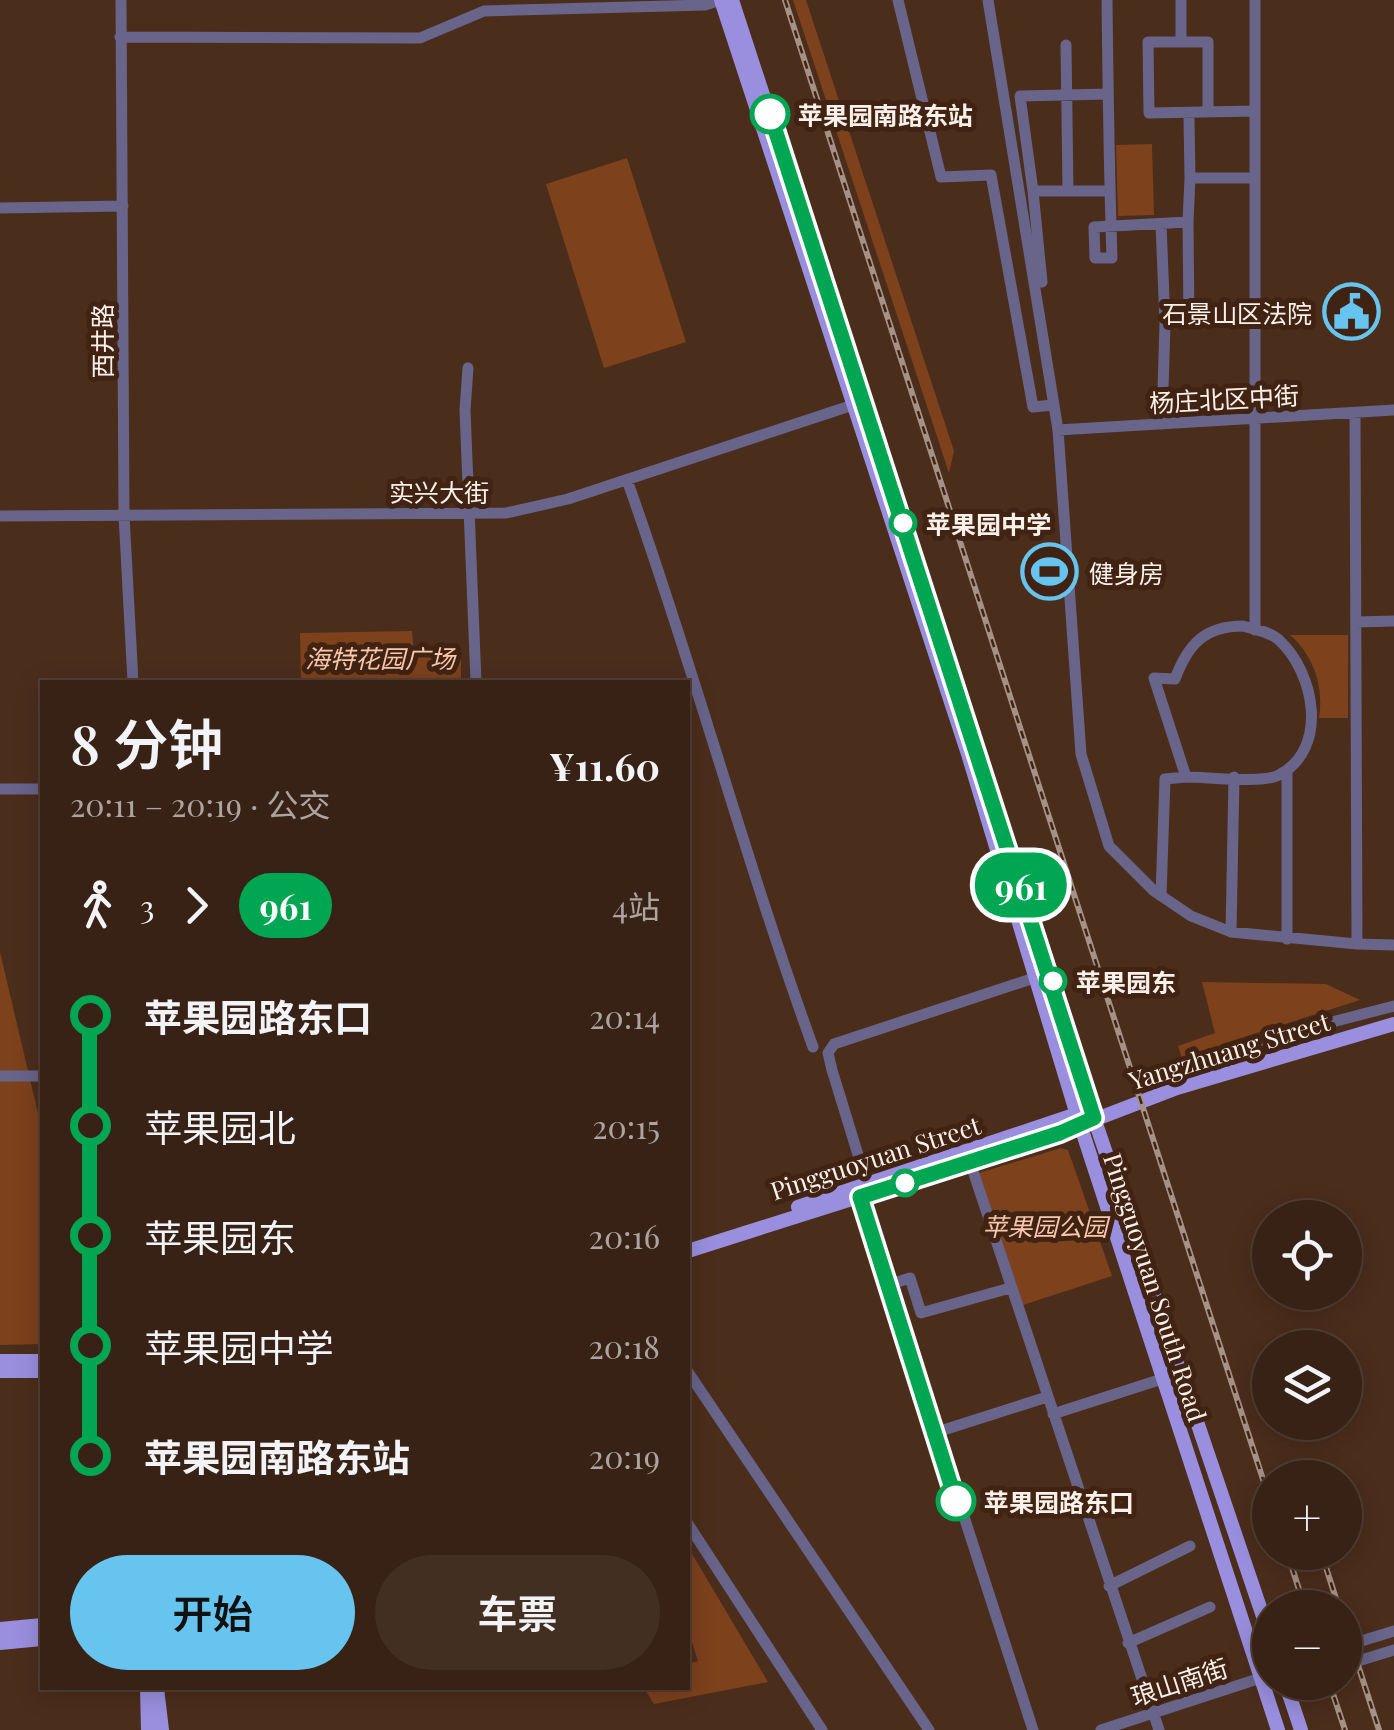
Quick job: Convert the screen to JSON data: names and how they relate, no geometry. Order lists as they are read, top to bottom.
{
  "streets": {
    "main road": ["Yangzhuang Street", "Pingguoyuan Street", "Pingguoyuan South Road"],
    "street": [
      "西井路",
      "杨庄北区中街",
      "实兴大街",
      "琅山南街"
    ]
  },
  "crossings": [
    ["西井路", "实兴大街"],
    ["实兴大街", "Pingguoyuan South Road"],
    ["Yangzhuang Street", "Pingguoyuan Street"],
    ["Yangzhuang Street", "Pingguoyuan South Road"],
    ["Pingguoyuan Street", "Pingguoyuan South Road"]
  ],
  "parks": ["海特花园广场", "苹果园公园"],
  "places": {
    "other": [
      "苹果园南路东站",
      "苹果园中学",
      "苹果园东",
      "苹果园路东口"
    ],
    "public building": ["石景山区法院"],
    "sports": ["健身房"]
  },
  "lines": ["bus line 961"],
  "page": {
    "on_map": "961",
    "heading": ["8 分钟", "20:11 – 20:19 · 公交", "¥11.60"],
    "legs": ["3", "961", "4站"],
    "list": [
      {
        "name": "苹果园路东口",
        "value": "20:14"
      },
      {
        "name": "苹果园北",
        "value": "20:15"
      },
      {
        "name": "苹果园东",
        "value": "20:16"
      },
      {
        "name": "苹果园中学",
        "value": "20:18"
      },
      {
        "name": "苹果园南路东站",
        "value": "20:19"
      }
    ],
    "map_buttons": ["+", "−"],
    "buttons": ["开始", "车票"]
  }
}
